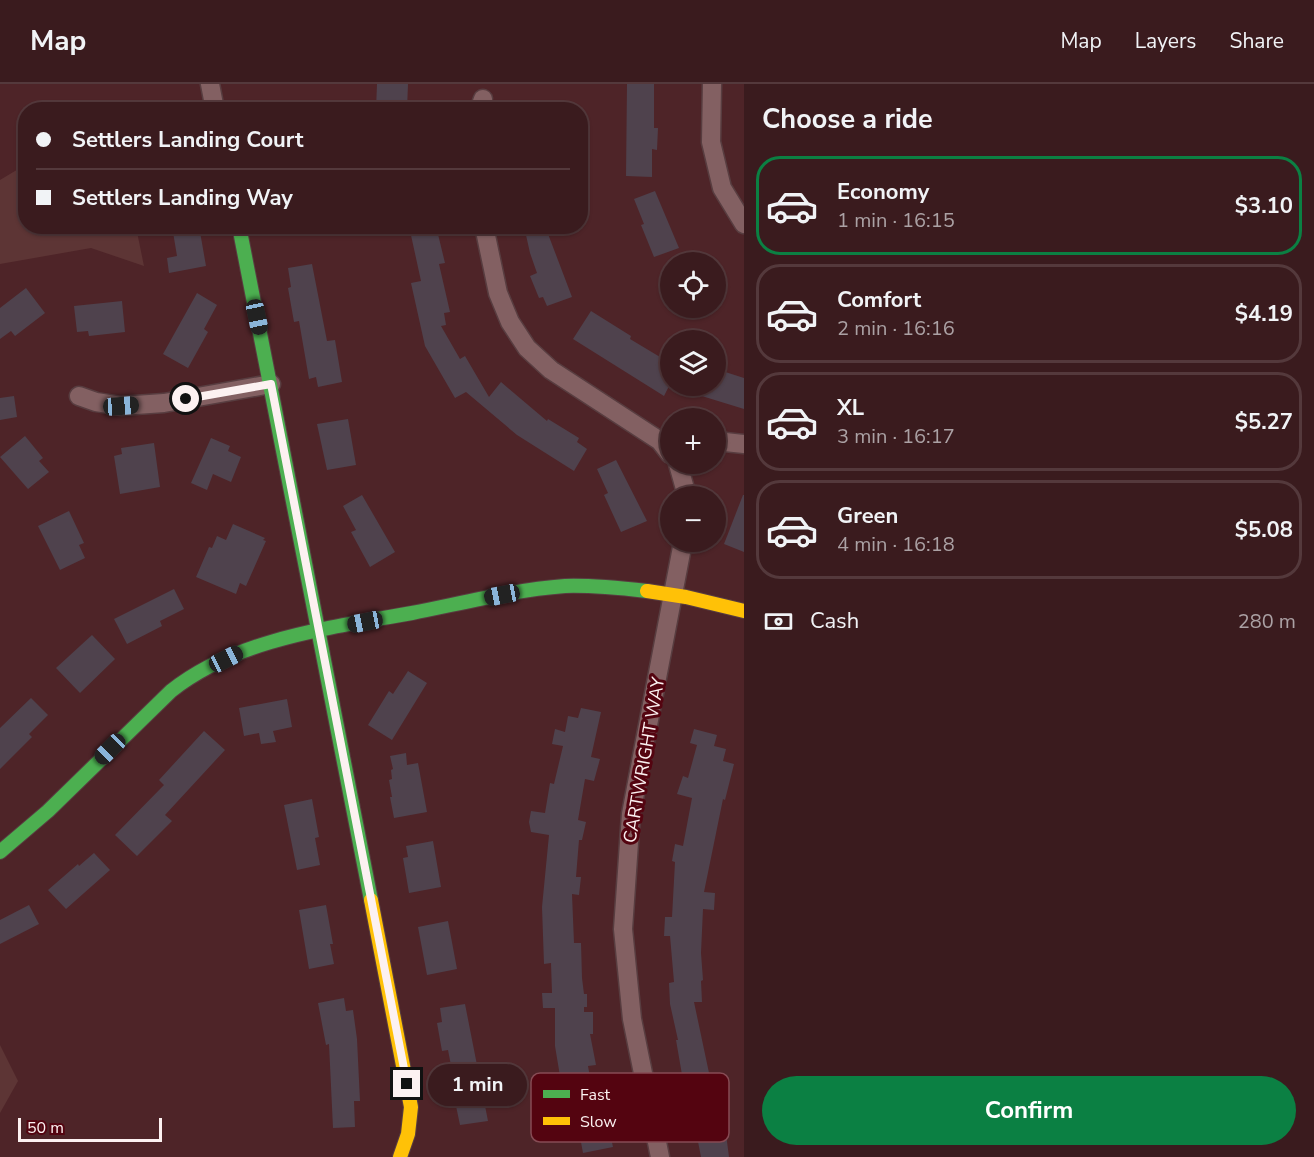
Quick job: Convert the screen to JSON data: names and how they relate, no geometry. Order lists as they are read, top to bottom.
{
  "streets": {
    "street": ["CARTWRIGHT WAY"]
  },
  "legend": ["Fast", "Slow"],
  "scale_bar": "50 m",
  "page": {
    "header": "Map",
    "nav": ["Map", "Layers", "Share"],
    "heading": "Choose a ride",
    "banner": ["Settlers Landing Court", "Settlers Landing Way"],
    "list": [
      {
        "name": "Economy",
        "note": "1 min · 16:15",
        "value": "$3.10"
      },
      {
        "name": "Comfort",
        "note": "2 min · 16:16",
        "value": "$4.19"
      },
      {
        "name": "XL",
        "note": "3 min · 16:17",
        "value": "$5.27"
      },
      {
        "name": "Green",
        "note": "4 min · 16:18",
        "value": "$5.08"
      }
    ],
    "map_buttons": ["+", "−"],
    "pay": ["Cash", "280 m"],
    "bubble": "1 min",
    "buttons": "Confirm",
    "scale": "50 m"
  }
}
